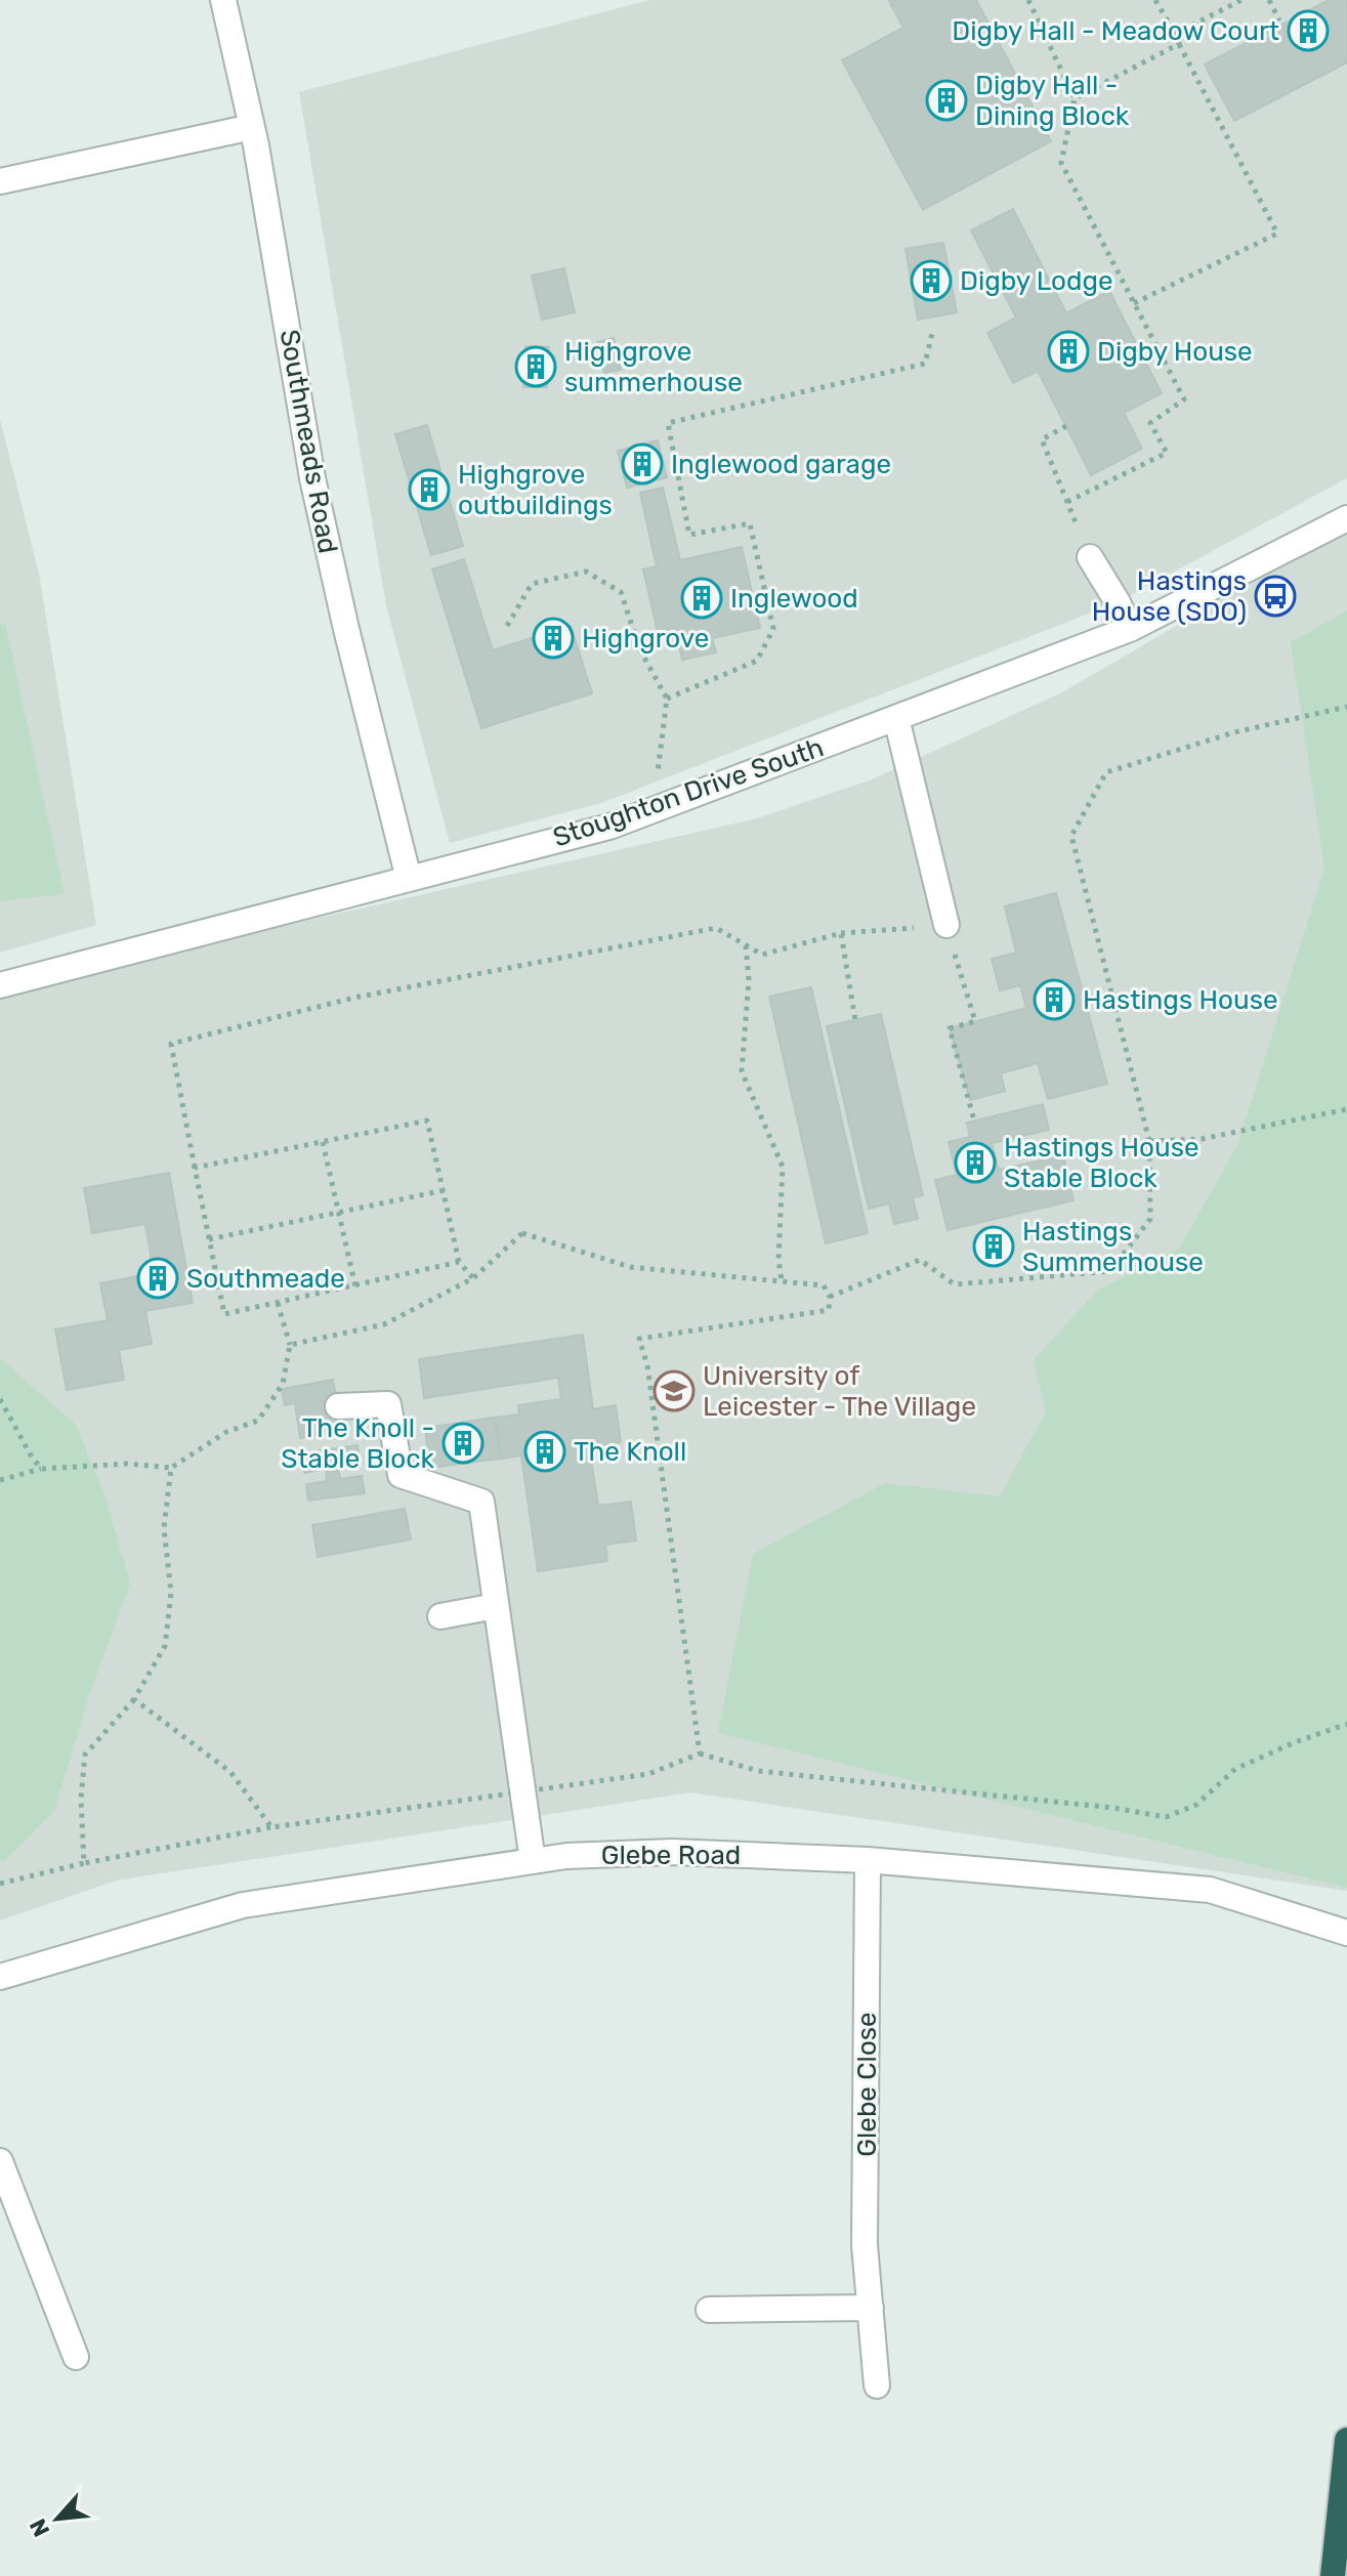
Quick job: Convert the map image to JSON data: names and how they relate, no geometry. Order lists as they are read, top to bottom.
{
  "streets": {
    "street": [
      "Southmeads Road",
      "Stoughton Drive South",
      "Glebe Road",
      "Glebe Close"
    ]
  },
  "crossings": [
    ["Southmeads Road", "Stoughton Drive South"],
    ["Glebe Road", "Glebe Close"]
  ],
  "places": {
    "building": [
      "Digby Hall - Meadow Court",
      "Digby Hall - Dining Block",
      "Digby Lodge",
      "Digby House",
      "Highgrove summerhouse",
      "Inglewood garage",
      "Highgrove outbuildings",
      "Inglewood",
      "Highgrove",
      "Hastings House",
      "Hastings House Stable Block",
      "Hastings Summerhouse",
      "Southmeade",
      "The Knoll - Stable Block",
      "The Knoll"
    ],
    "bus stop": ["Hastings House (SDO)"],
    "school or university": ["University of Leicester - The Village"]
  },
  "north": "bottom left"
}
